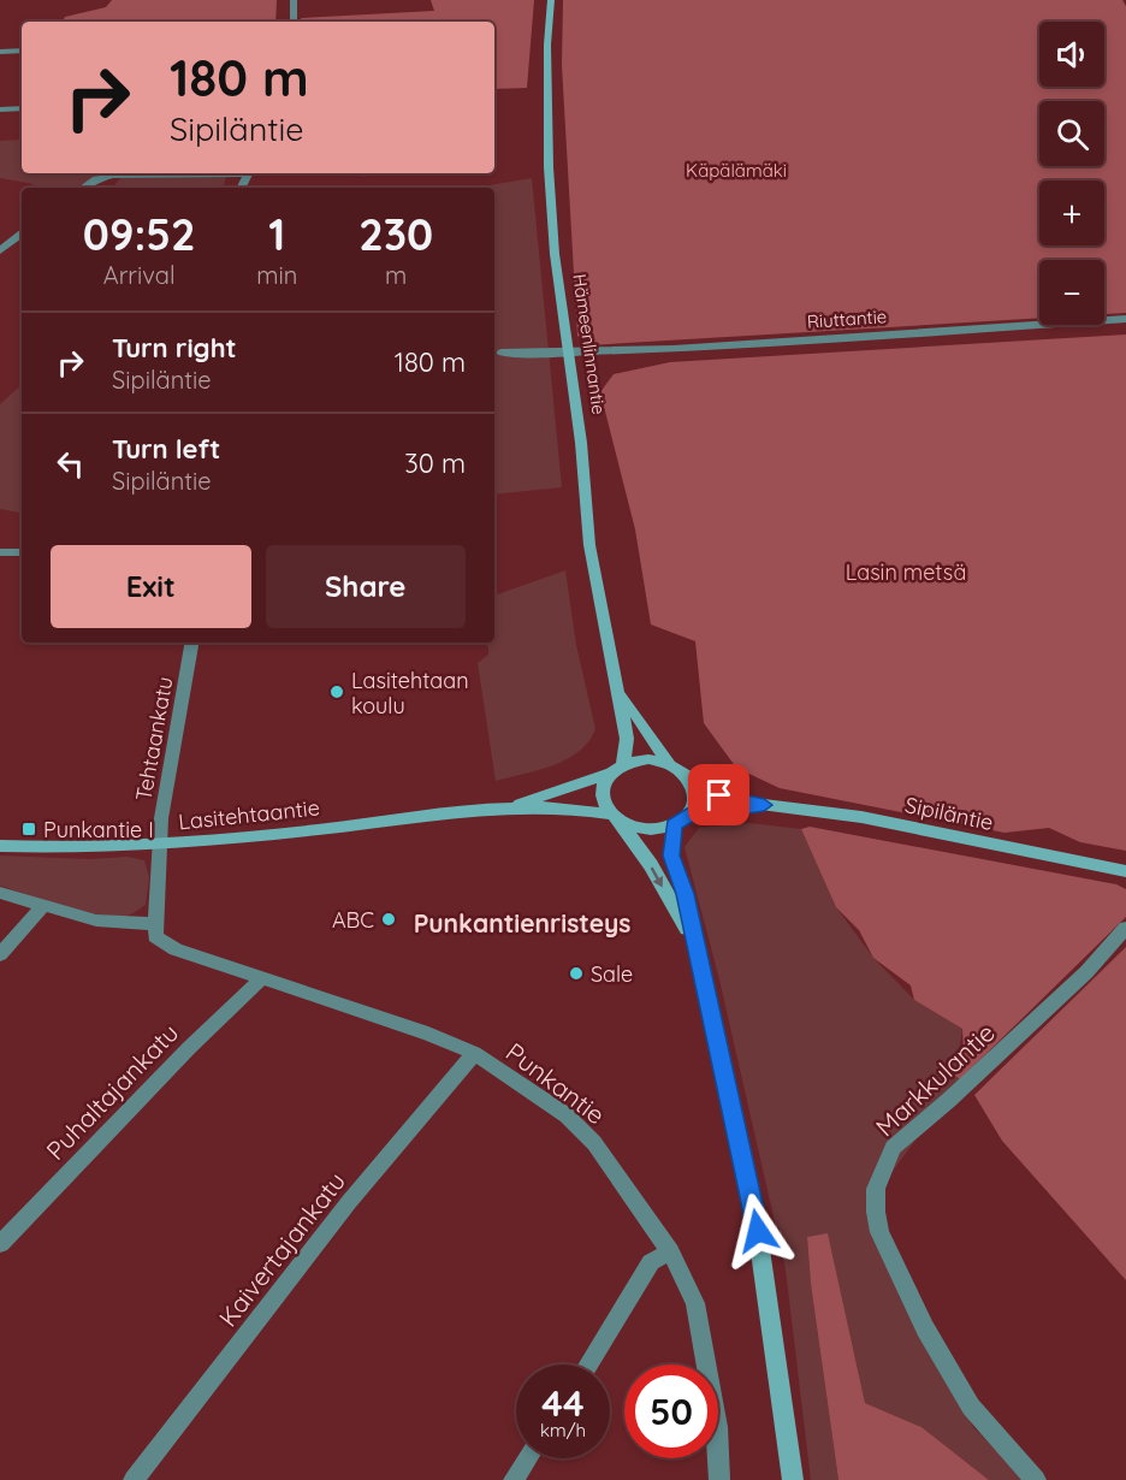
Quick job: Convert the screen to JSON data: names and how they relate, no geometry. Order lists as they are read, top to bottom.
{
  "streets": {
    "main road": ["Hämeenlinnantie", "Sipiläntie", "Lasitehtaantie"],
    "street": [
      "Riuttantie",
      "Tehtaankatu",
      "Markkulantie",
      "Punkantie",
      "Puhaltajankatu",
      "Kaivertajankatu"
    ]
  },
  "crossings": [
    ["Riuttantie", "Hämeenlinnantie"],
    ["Hämeenlinnantie", "Sipiläntie"],
    ["Hämeenlinnantie", "Lasitehtaantie"],
    ["Tehtaankatu", "Lasitehtaantie"],
    ["Sipiläntie", "Lasitehtaantie"],
    ["Punkantie", "Puhaltajankatu"],
    ["Punkantie", "Kaivertajankatu"]
  ],
  "districts": ["Punkantienristeys"],
  "parks": ["Käpälämäki", "Lasin metsä"],
  "places": {
    "other": ["Lasitehtaan koulu", "ABC", "Sale"],
    "transit": ["Punkantie I"]
  },
  "page": {
    "map_buttons": ["+", "−"],
    "turn": ["180 m", "Sipiläntie"],
    "eta": [
      "09:52",
      "Arrival",
      "1",
      "min",
      "230",
      "m"
    ],
    "list": [
      {
        "name": "Turn right",
        "note": "Sipiläntie",
        "value": "180 m"
      },
      {
        "name": "Turn left",
        "note": "Sipiläntie",
        "value": "30 m"
      }
    ],
    "buttons": ["Exit", "Share"],
    "speed": "44 km/h",
    "limit": "50"
  }
}
